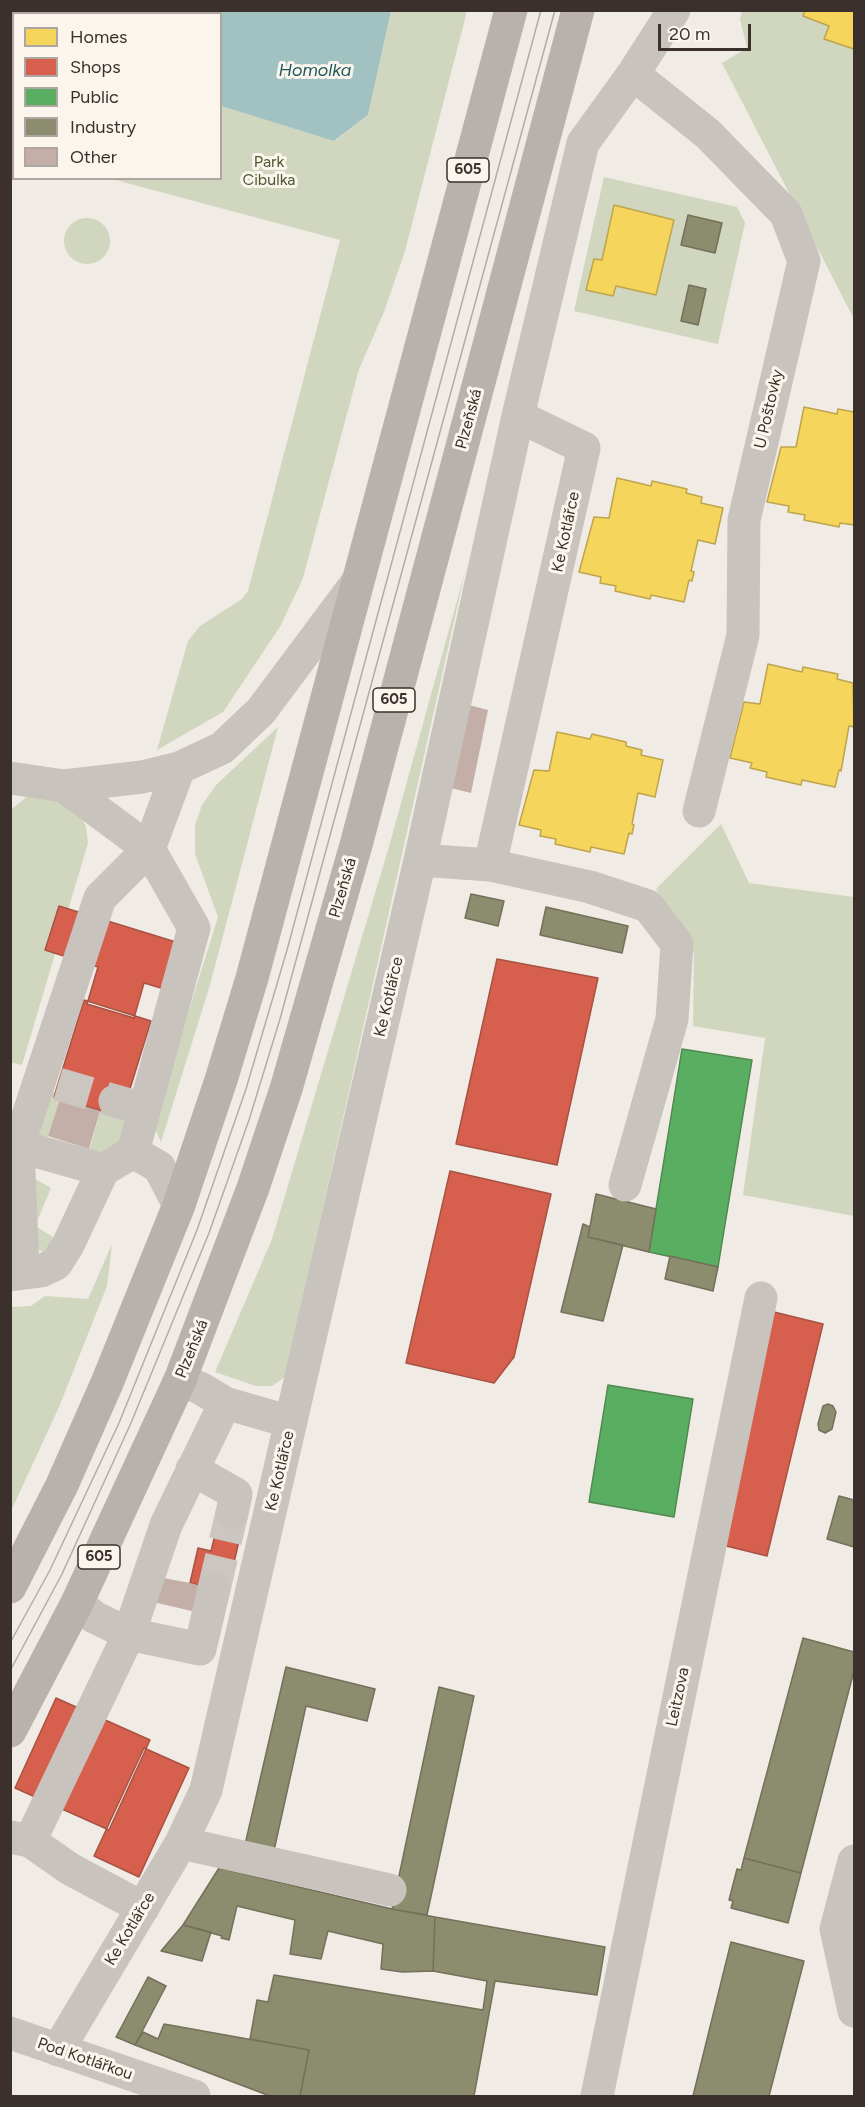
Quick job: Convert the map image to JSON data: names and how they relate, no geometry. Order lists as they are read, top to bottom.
{
  "streets": {
    "main road": ["605", "Plzeňská"],
    "street": [
      "U Poštovky",
      "Ke Kotlářce",
      "Leitzova",
      "Pod Kotlářkou"
    ]
  },
  "crossings": [
    ["Ke Kotlářce", "Pod Kotlářkou"]
  ],
  "water": ["Homolka"],
  "parks": ["Park Cibulka"],
  "legend": [
    "Homes",
    "Shops",
    "Public",
    "Industry",
    "Other"
  ],
  "scale_bar": "20 m"
}
